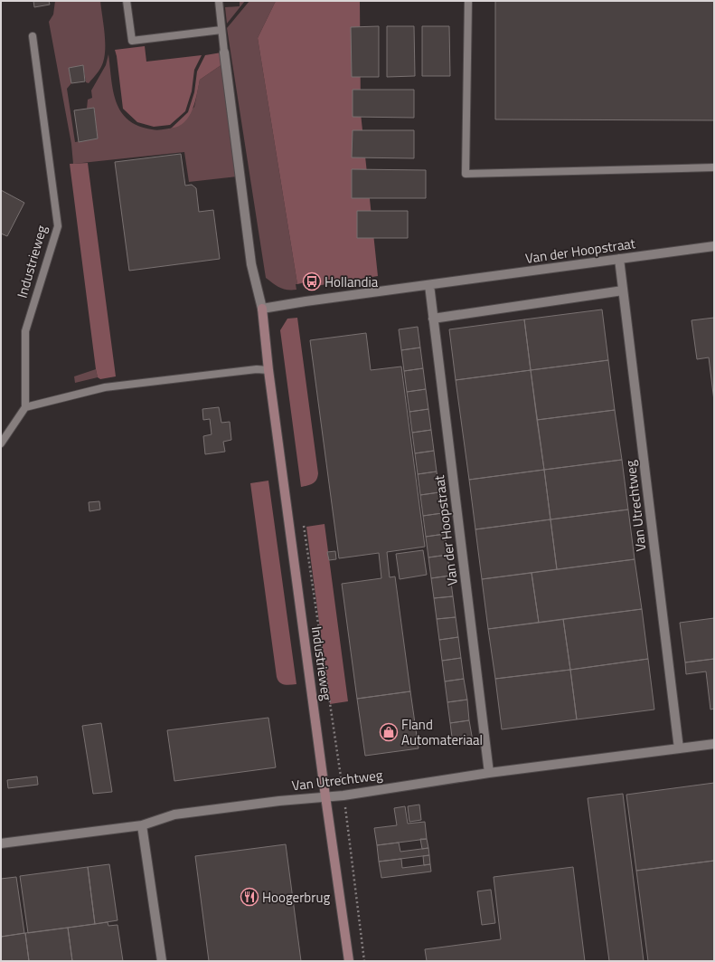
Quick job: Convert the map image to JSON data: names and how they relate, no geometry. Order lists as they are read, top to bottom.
{
  "streets": {
    "street": ["Van der Hoopstraat", "Industrieweg", "Van Utrechtweg"]
  },
  "crossings": [
    ["Van der Hoopstraat", "Industrieweg"],
    ["Van der Hoopstraat", "Van Utrechtweg"],
    ["Industrieweg", "Van Utrechtweg"]
  ],
  "places": {
    "bus stop": ["Hollandia"],
    "shop": ["Fland Automateriaal"],
    "restaurant": ["Hoogerbrug"]
  }
}
